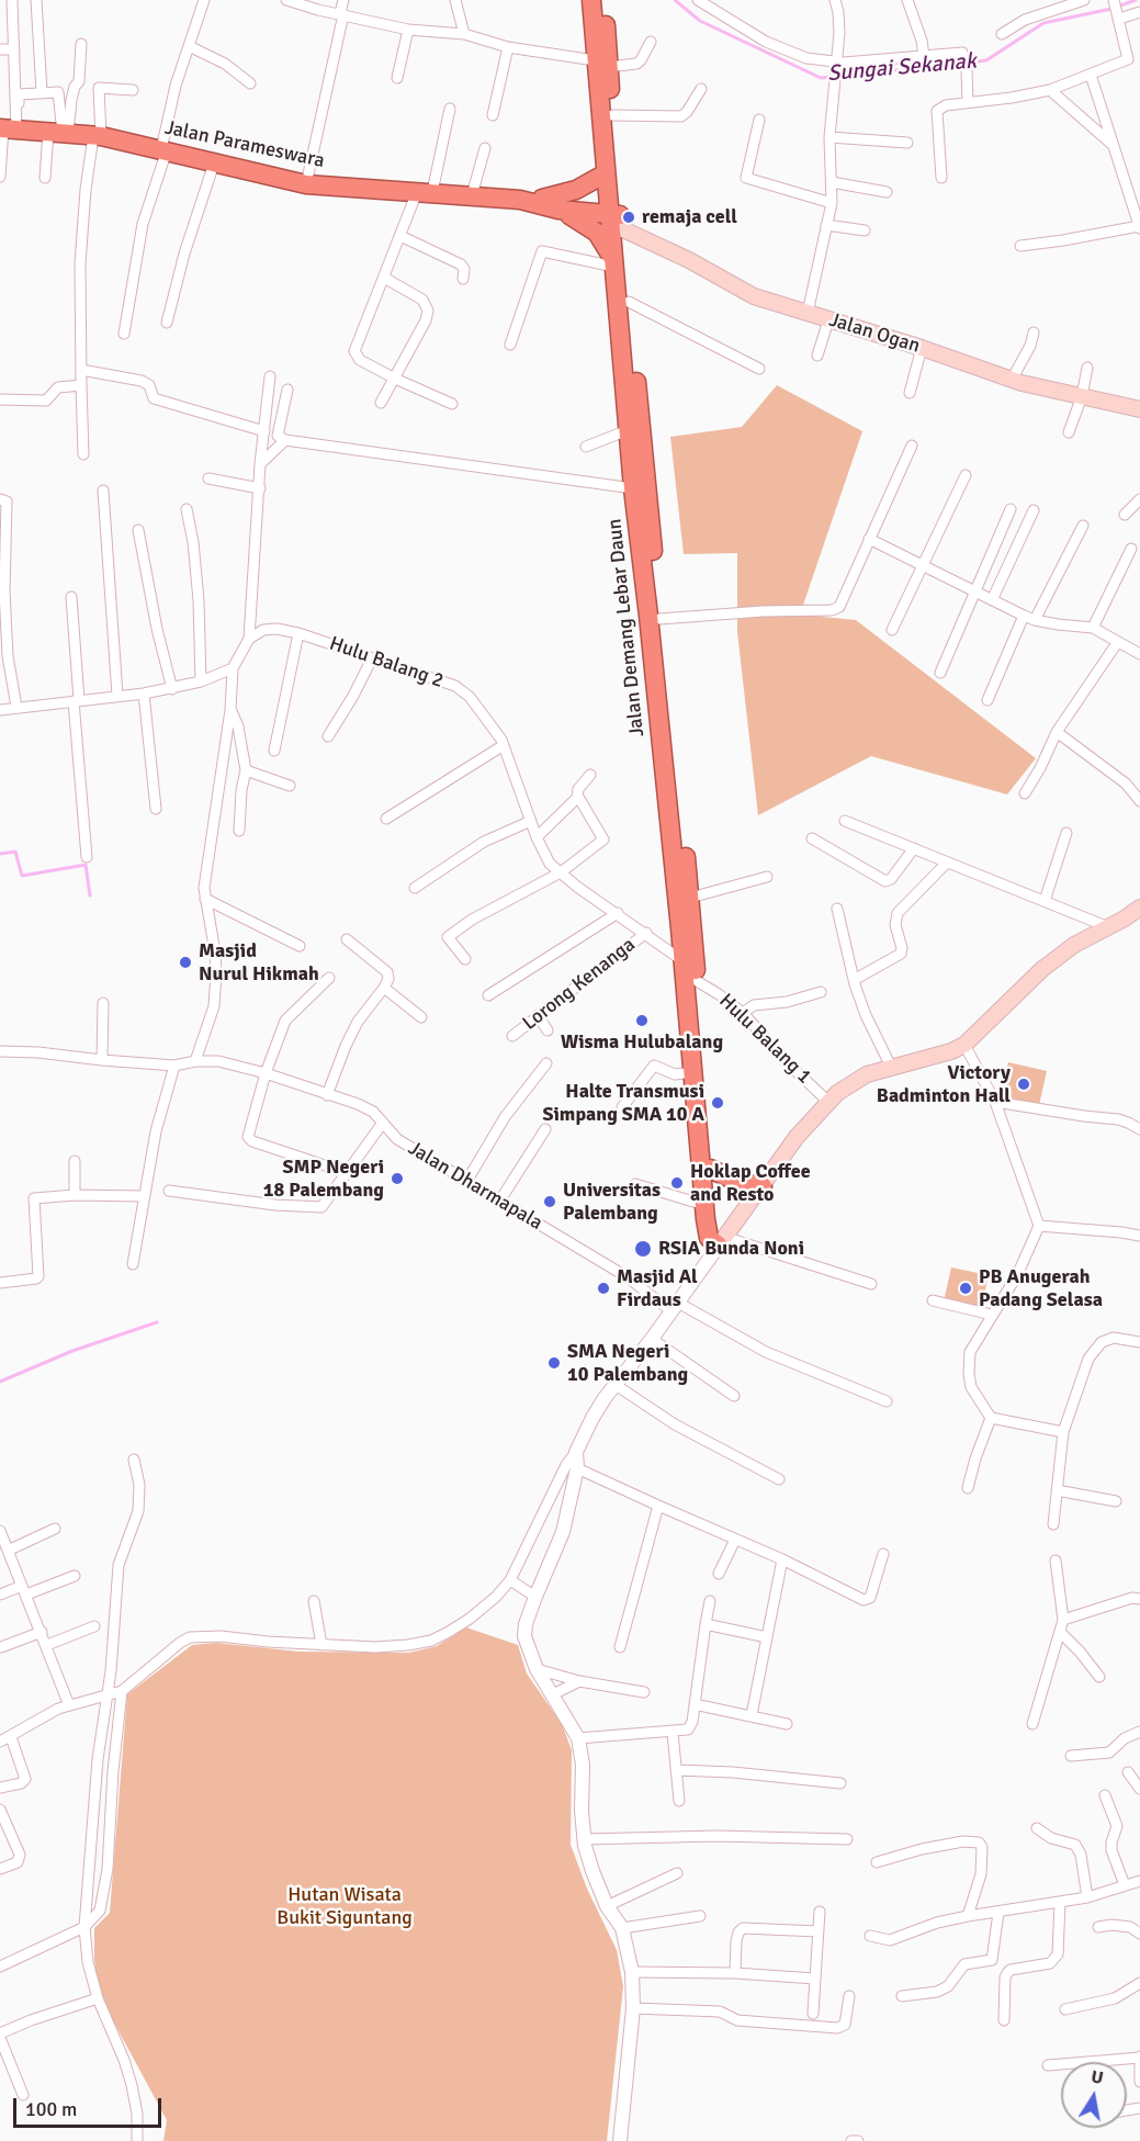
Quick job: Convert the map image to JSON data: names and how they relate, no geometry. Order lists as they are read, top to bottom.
{
  "streets": {
    "highway": ["Jalan Parameswara", "Jalan Demang Lebar Daun"],
    "main road": ["Jalan Ogan"],
    "street": [
      "Hulu Balang 2",
      "Lorong Kenanga",
      "Hulu Balang 1",
      "Jalan Dharmapala"
    ]
  },
  "crossings": [
    ["Jalan Ogan", "Jalan Demang Lebar Daun"],
    ["Jalan Demang Lebar Daun", "Hulu Balang 2"],
    ["Jalan Demang Lebar Daun", "Hulu Balang 1"],
    ["Hulu Balang 2", "Lorong Kenanga"],
    ["Hulu Balang 2", "Hulu Balang 1"]
  ],
  "water": ["Sungai Sekanak"],
  "parks": ["Hutan Wisata Bukit Siguntang"],
  "places": [
    "remaja cell",
    "Masjid Nurul Hikmah",
    "Wisma Hulubalang",
    "Victory Badminton Hall",
    "Halte Transmusi Simpang SMA 10 A",
    "SMP Negeri 18 Palembang",
    "Hoklap Coffee and Resto",
    "Universitas Palembang",
    "RSIA Bunda Noni",
    "Masjid Al Firdaus",
    "PB Anugerah Padang Selasa",
    "SMA Negeri 10 Palembang"
  ],
  "scale_bar": "100 m",
  "north": "top"
}
